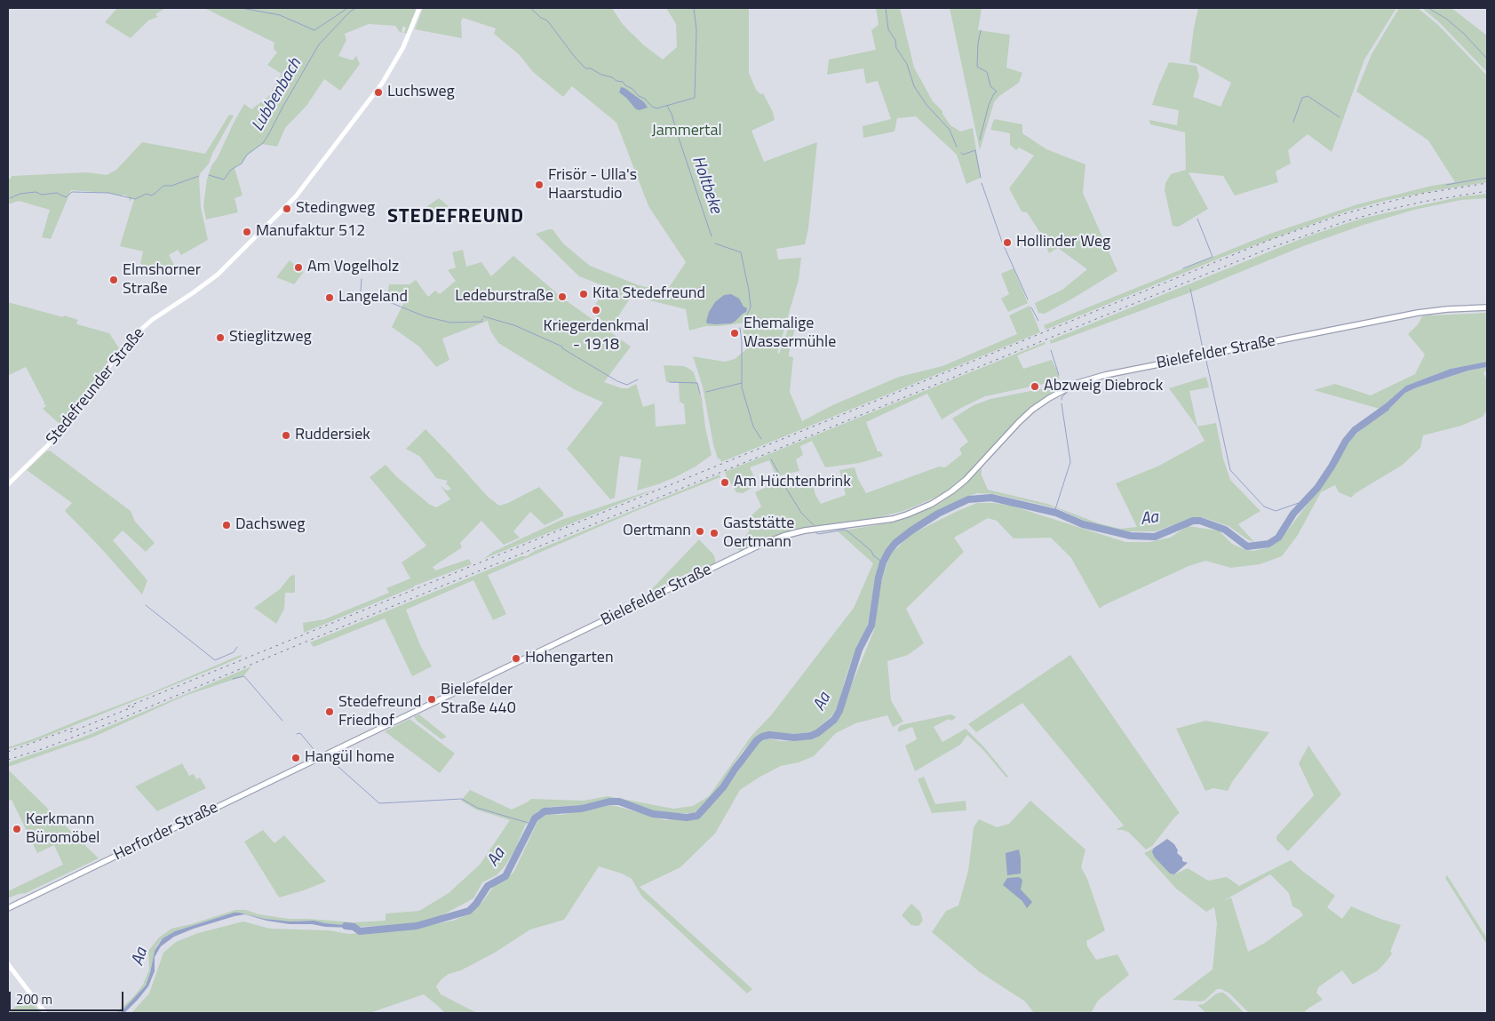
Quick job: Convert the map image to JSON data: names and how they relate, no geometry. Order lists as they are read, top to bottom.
{
  "streets": {
    "main road": ["Bielefelder Straße", "Herforder Straße"],
    "street": ["Stedefreunder Straße"]
  },
  "crossings": [
    ["Bielefelder Straße", "Herforder Straße"]
  ],
  "districts": ["STEDEFREUND"],
  "water": ["Lubbenbach", "Holtbeke", "Aa"],
  "parks": ["Jammertal"],
  "places": [
    "Luchsweg",
    "Frisör - Ulla's Haarstudio",
    "Stedingweg",
    "Manufaktur 512",
    "Hollinder Weg",
    "Am Vogelholz",
    "Elmshorner Straße",
    "Kita Stedefreund",
    "Ledeburstraße",
    "Langeland",
    "Kriegerdenkmal - 1918",
    "Ehemalige Wassermühle",
    "Stieglitzweg",
    "Abzweig Diebrock",
    "Ruddersiek",
    "Am Hüchtenbrink",
    "Dachsweg",
    "Oertmann",
    "Gaststätte Oertmann",
    "Hohengarten",
    "Bielefelder Straße 440",
    "Stedefreund Friedhof",
    "Hangül home",
    "Kerkmann Büromöbel"
  ],
  "scale_bar": "200 m"
}
